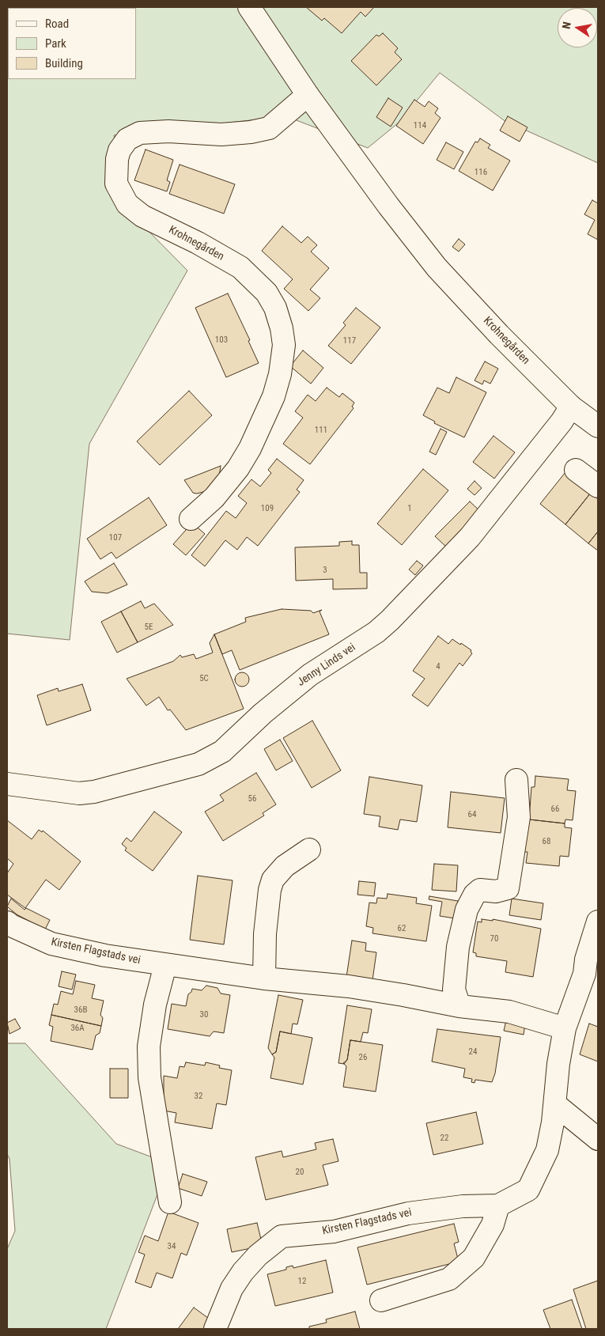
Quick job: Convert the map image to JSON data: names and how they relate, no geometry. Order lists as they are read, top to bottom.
{
  "streets": {
    "street": ["Krohnegården", "Jenny Linds vei", "Kirsten Flagstads vei"]
  },
  "crossings": [
    ["Krohnegården", "Jenny Linds vei"]
  ],
  "house_numbers": [
    "114",
    "116",
    "103",
    "117",
    "111",
    "109",
    "1",
    "107",
    "3",
    "5E",
    "4",
    "5C",
    "56",
    "66",
    "64",
    "68",
    "62",
    "70",
    "36B",
    "30",
    "36A",
    "24",
    "26",
    "32",
    "22",
    "20",
    "34",
    "12"
  ],
  "legend": ["Road", "Park", "Building"],
  "north": "left"
}
